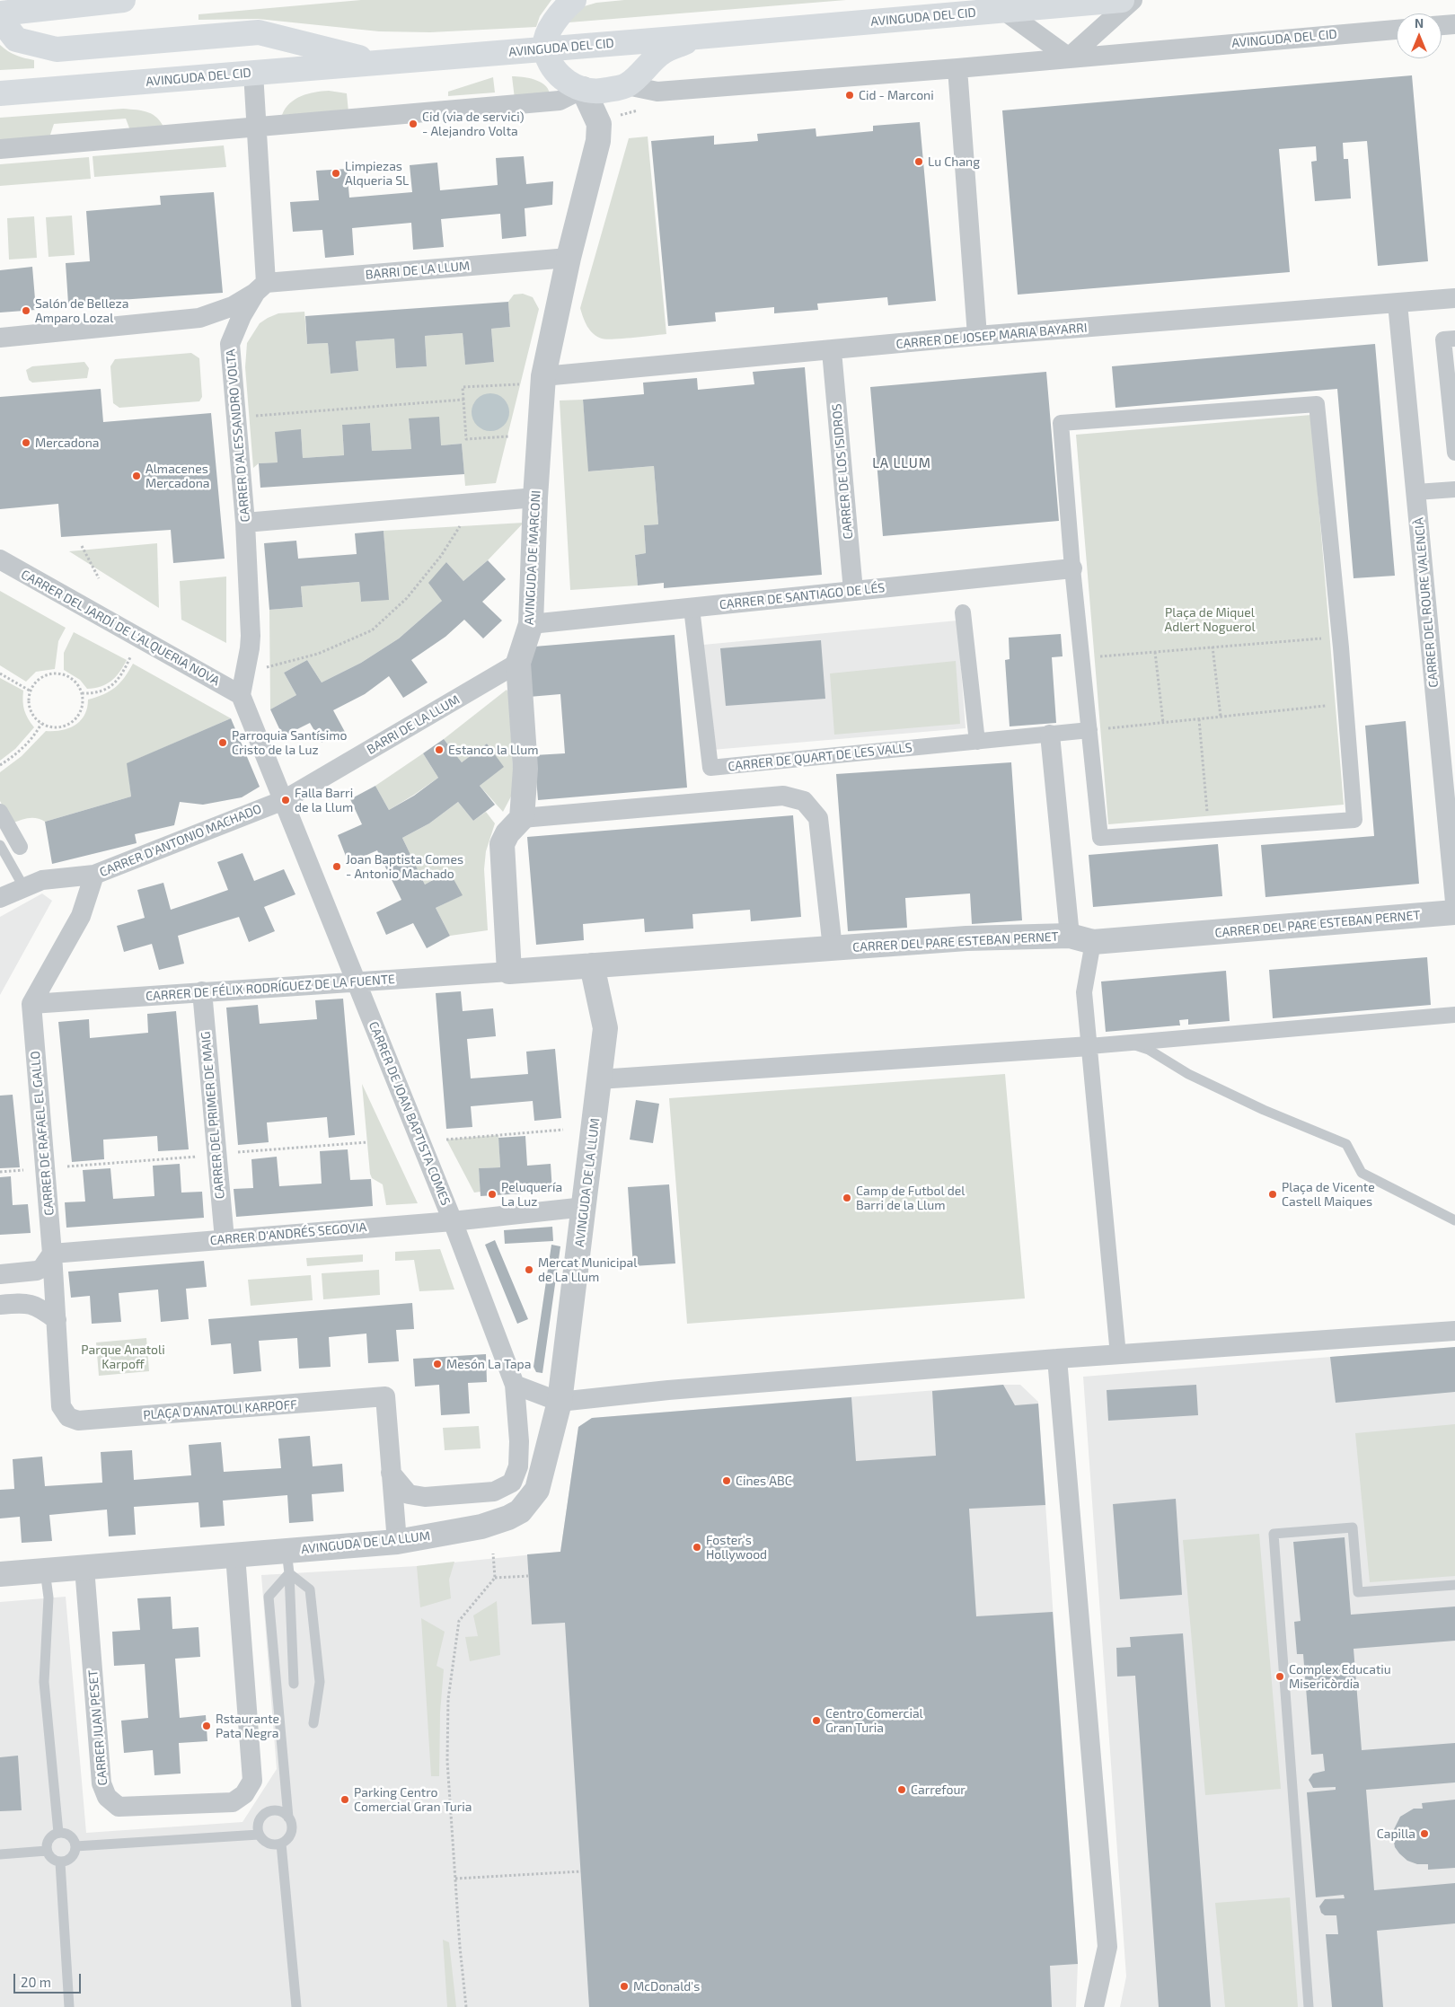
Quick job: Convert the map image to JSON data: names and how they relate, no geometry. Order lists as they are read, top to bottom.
{
  "streets": {
    "main road": ["AVINGUDA DEL CID"],
    "street": [
      "BARRI DE LA LLUM",
      "CARRER DE JOSEP MARIA BAYARRI",
      "CARRER D'ALESSANDRO VOLTA",
      "CARRER DE LOS ISIDROS",
      "AVINGUDA DE MARCONI",
      "CARRER DE SANTIAGO DE LÉS",
      "CARRER DEL ROURE VALENCIÀ",
      "CARRER DEL JARDÍ DE L'ALQUERIA NOVA",
      "CARRER DE QUART DE LES VALLS",
      "CARRER D'ANTONIO MACHADO",
      "CARRER DEL PARE ESTEBAN PERNET",
      "CARRER DE FÉLIX RODRÍGUEZ DE LA FUENTE",
      "CARRER DE JOAN BAPTISTA COMES",
      "CARRER DEL PRIMER DE MAIG",
      "CARRER DE RAFAEL EL GALLO",
      "AVINGUDA DE LA LLUM",
      "CARRER D'ANDRÉS SEGOVIA",
      "PLAÇA D'ANATOLI KARPOFF",
      "CARRER JUAN PESET"
    ]
  },
  "crossings": [
    ["BARRI DE LA LLUM", "CARRER D'ALESSANDRO VOLTA"],
    ["BARRI DE LA LLUM", "AVINGUDA DE MARCONI"],
    ["BARRI DE LA LLUM", "CARRER D'ANTONIO MACHADO"],
    ["BARRI DE LA LLUM", "CARRER DE JOAN BAPTISTA COMES"],
    ["CARRER DE JOSEP MARIA BAYARRI", "CARRER DE LOS ISIDROS"],
    ["CARRER DE JOSEP MARIA BAYARRI", "AVINGUDA DE MARCONI"],
    ["CARRER DE JOSEP MARIA BAYARRI", "CARRER DEL ROURE VALENCIÀ"],
    ["CARRER D'ALESSANDRO VOLTA", "CARRER DEL JARDÍ DE L'ALQUERIA NOVA"],
    ["CARRER DE LOS ISIDROS", "CARRER DE SANTIAGO DE LÉS"],
    ["AVINGUDA DE MARCONI", "CARRER DE SANTIAGO DE LÉS"],
    ["CARRER DE SANTIAGO DE LÉS", "CARRER DE QUART DE LES VALLS"],
    ["CARRER D'ANTONIO MACHADO", "CARRER DE JOAN BAPTISTA COMES"],
    ["CARRER DEL PARE ESTEBAN PERNET", "CARRER DE FÉLIX RODRÍGUEZ DE LA FUENTE"],
    ["CARRER DEL PARE ESTEBAN PERNET", "AVINGUDA DE LA LLUM"],
    ["CARRER DE FÉLIX RODRÍGUEZ DE LA FUENTE", "CARRER DE JOAN BAPTISTA COMES"],
    ["CARRER DE FÉLIX RODRÍGUEZ DE LA FUENTE", "CARRER DEL PRIMER DE MAIG"],
    ["CARRER DE FÉLIX RODRÍGUEZ DE LA FUENTE", "CARRER DE RAFAEL EL GALLO"],
    ["CARRER DE JOAN BAPTISTA COMES", "CARRER D'ANDRÉS SEGOVIA"],
    ["CARRER DE JOAN BAPTISTA COMES", "PLAÇA D'ANATOLI KARPOFF"],
    ["CARRER DEL PRIMER DE MAIG", "CARRER D'ANDRÉS SEGOVIA"],
    ["CARRER DE RAFAEL EL GALLO", "CARRER D'ANDRÉS SEGOVIA"],
    ["CARRER DE RAFAEL EL GALLO", "PLAÇA D'ANATOLI KARPOFF"],
    ["AVINGUDA DE LA LLUM", "CARRER D'ANDRÉS SEGOVIA"],
    ["AVINGUDA DE LA LLUM", "CARRER JUAN PESET"]
  ],
  "districts": ["LA LLUM"],
  "parks": ["Plaça de Miquel Adlert Noguerol", "Parque Anatoli Karpoff"],
  "places": [
    "Cid - Marconi",
    "Cid (via de servici) - Alejandro Volta",
    "Lu Chang",
    "Limpiezas Alqueria SL",
    "Salón de Belleza Amparo Lozal",
    "Mercadona",
    "Almacenes Mercadona",
    "Parroquia Santísimo Cristo de la Luz",
    "Estanco la Llum",
    "Falla Barri de la Llum",
    "Joan Baptista Comes - Antonio Machado",
    "Peluquería La Luz",
    "Plaça de Vicente Castell Maiques",
    "Camp de Futbol del Barri de la Llum",
    "Mercat Municipal de La Llum",
    "Mesón La Tapa",
    "Cines ABC",
    "Foster's Hollywood",
    "Complex Educatiu Misericòrdia",
    "Centro Comercial Gran Turia",
    "Rstaurante Pata Negra",
    "Carrefour",
    "Parking Centro Comercial Gran Turia",
    "Capilla",
    "McDonald's"
  ],
  "scale_bar": "20 m",
  "north": "top"
}
